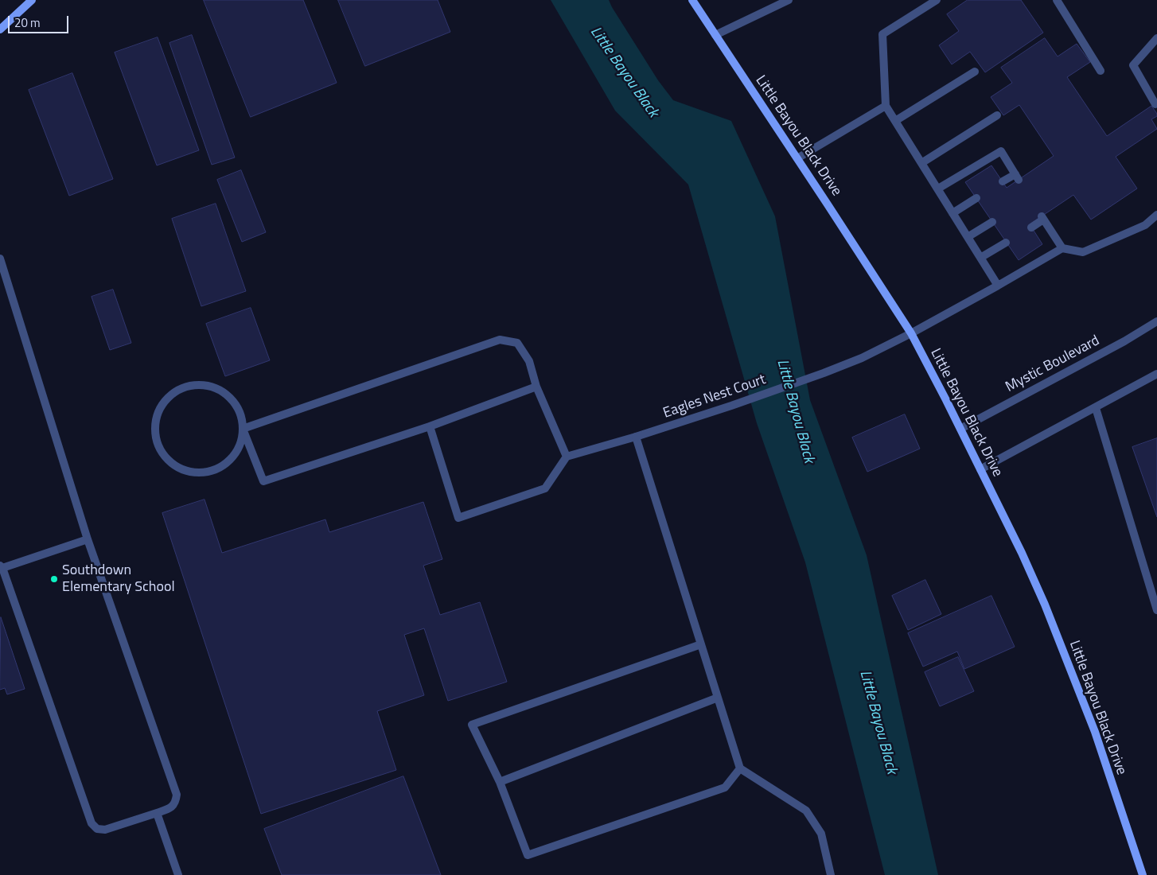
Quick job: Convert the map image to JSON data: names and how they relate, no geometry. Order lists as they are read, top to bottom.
{
  "streets": {
    "main road": ["Little Bayou Black Drive"],
    "street": ["Mystic Boulevard", "Eagles Nest Court"]
  },
  "crossings": [
    ["Little Bayou Black Drive", "Mystic Boulevard"],
    ["Little Bayou Black Drive", "Eagles Nest Court"]
  ],
  "water": ["Little Bayou Black"],
  "places": ["Southdown Elementary School"],
  "scale_bar": "20 m"
}
